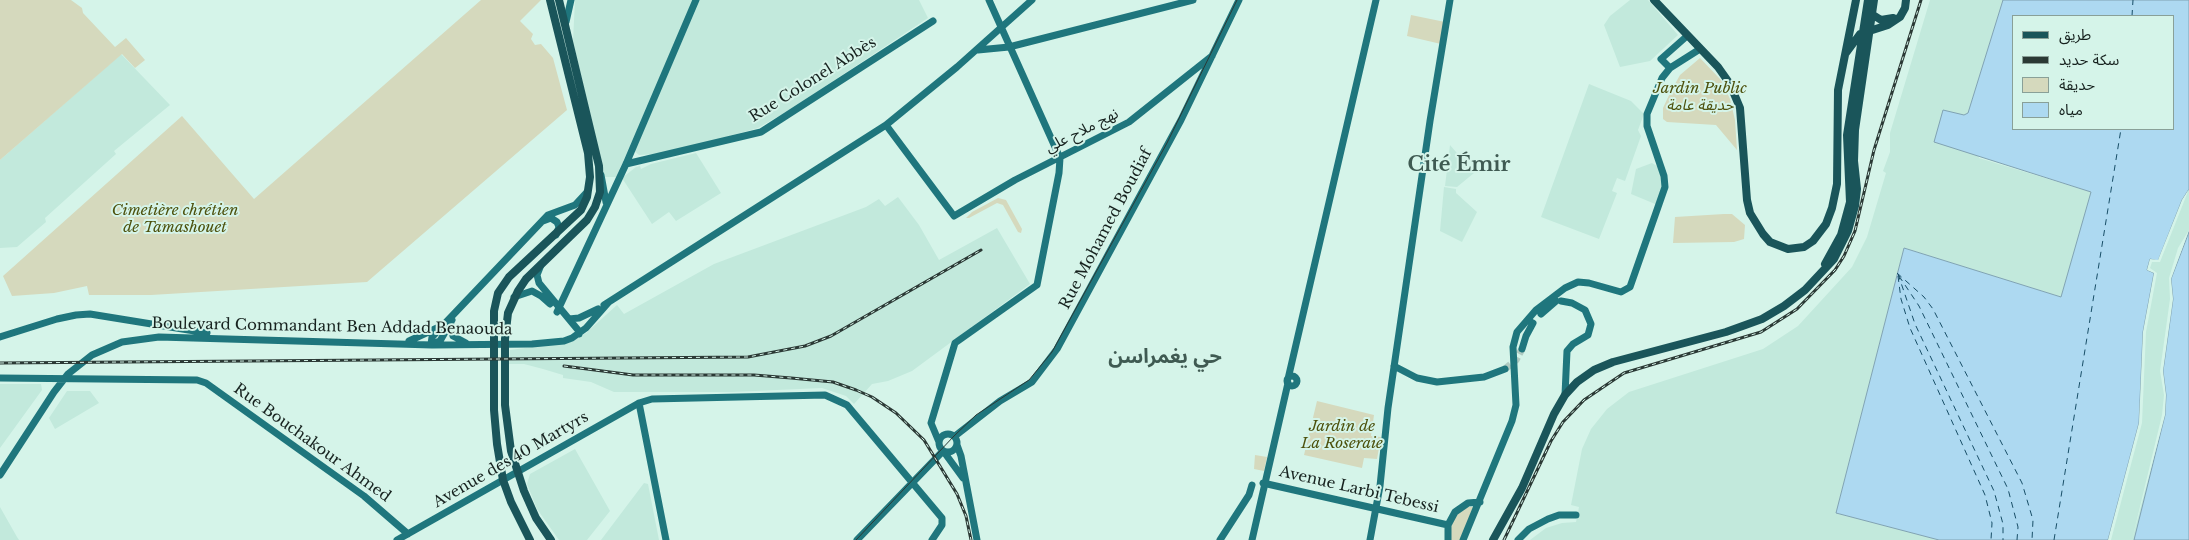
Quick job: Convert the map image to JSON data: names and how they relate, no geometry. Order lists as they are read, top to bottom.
{
  "streets": {
    "main road": [
      "Rue Colonel Abbès",
      "نهج ملاح علي",
      "Rue Mohamed Boudiaf",
      "Boulevard Commandant Ben Addad Benaouda",
      "Rue Bouchakour Ahmed",
      "Avenue des 40 Martyrs",
      "Avenue Larbi Tebessi"
    ]
  },
  "crossings": [
    ["نهج ملاح علي", "Rue Mohamed Boudiaf"],
    ["نهج ملاح علي", "Boulevard Commandant Ben Addad Benaouda"],
    ["Rue Bouchakour Ahmed", "Avenue des 40 Martyrs"]
  ],
  "districts": ["Cité Émir", "حي يغمراسن"],
  "parks": ["Jardin Public حديقة عامة", "Cimetière chrétien de Tamashouet", "Jardin de La Roseraie"],
  "legend": [
    "طريق",
    "سكة حديد",
    "حديقة",
    "مياه"
  ]
}
